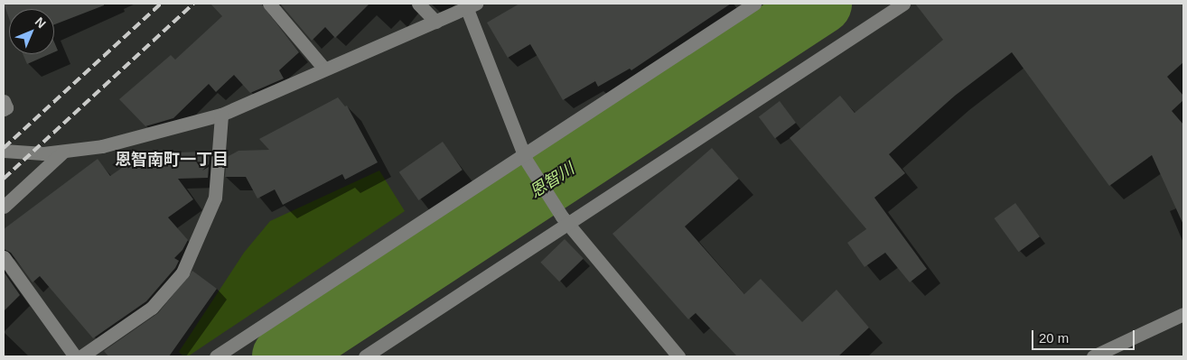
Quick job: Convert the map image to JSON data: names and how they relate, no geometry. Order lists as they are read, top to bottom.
{
  "districts": ["恩智南町一丁目"],
  "water": ["恩智川"],
  "scale_bar": "20 m",
  "north": "top right"
}
